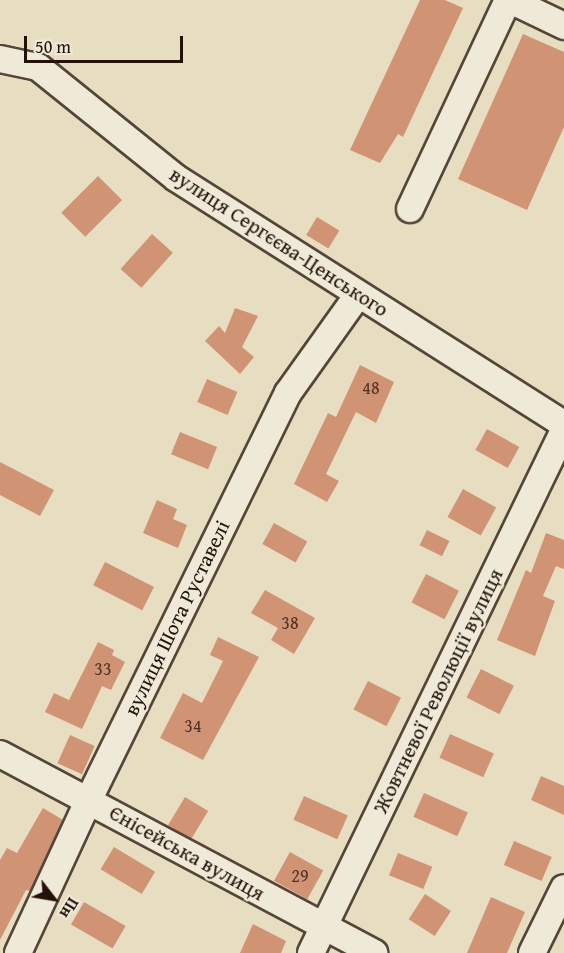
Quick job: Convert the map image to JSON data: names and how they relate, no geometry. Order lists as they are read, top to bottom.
{
  "streets": {
    "street": [
      "вулиця Сергєєва-Ценського",
      "вулиця Шота Руставелі",
      "Жовтневої Революції вулиця",
      "Єнісейська вулиця"
    ]
  },
  "crossings": [
    ["вулиця Сергєєва-Ценського", "вулиця Шота Руставелі"],
    ["вулиця Шота Руставелі", "Єнісейська вулиця"],
    ["Жовтневої Революції вулиця", "Єнісейська вулиця"]
  ],
  "house_numbers": [
    "48",
    "38",
    "33",
    "34",
    "29"
  ],
  "scale_bar": "50 m",
  "north": "bottom right"
}
